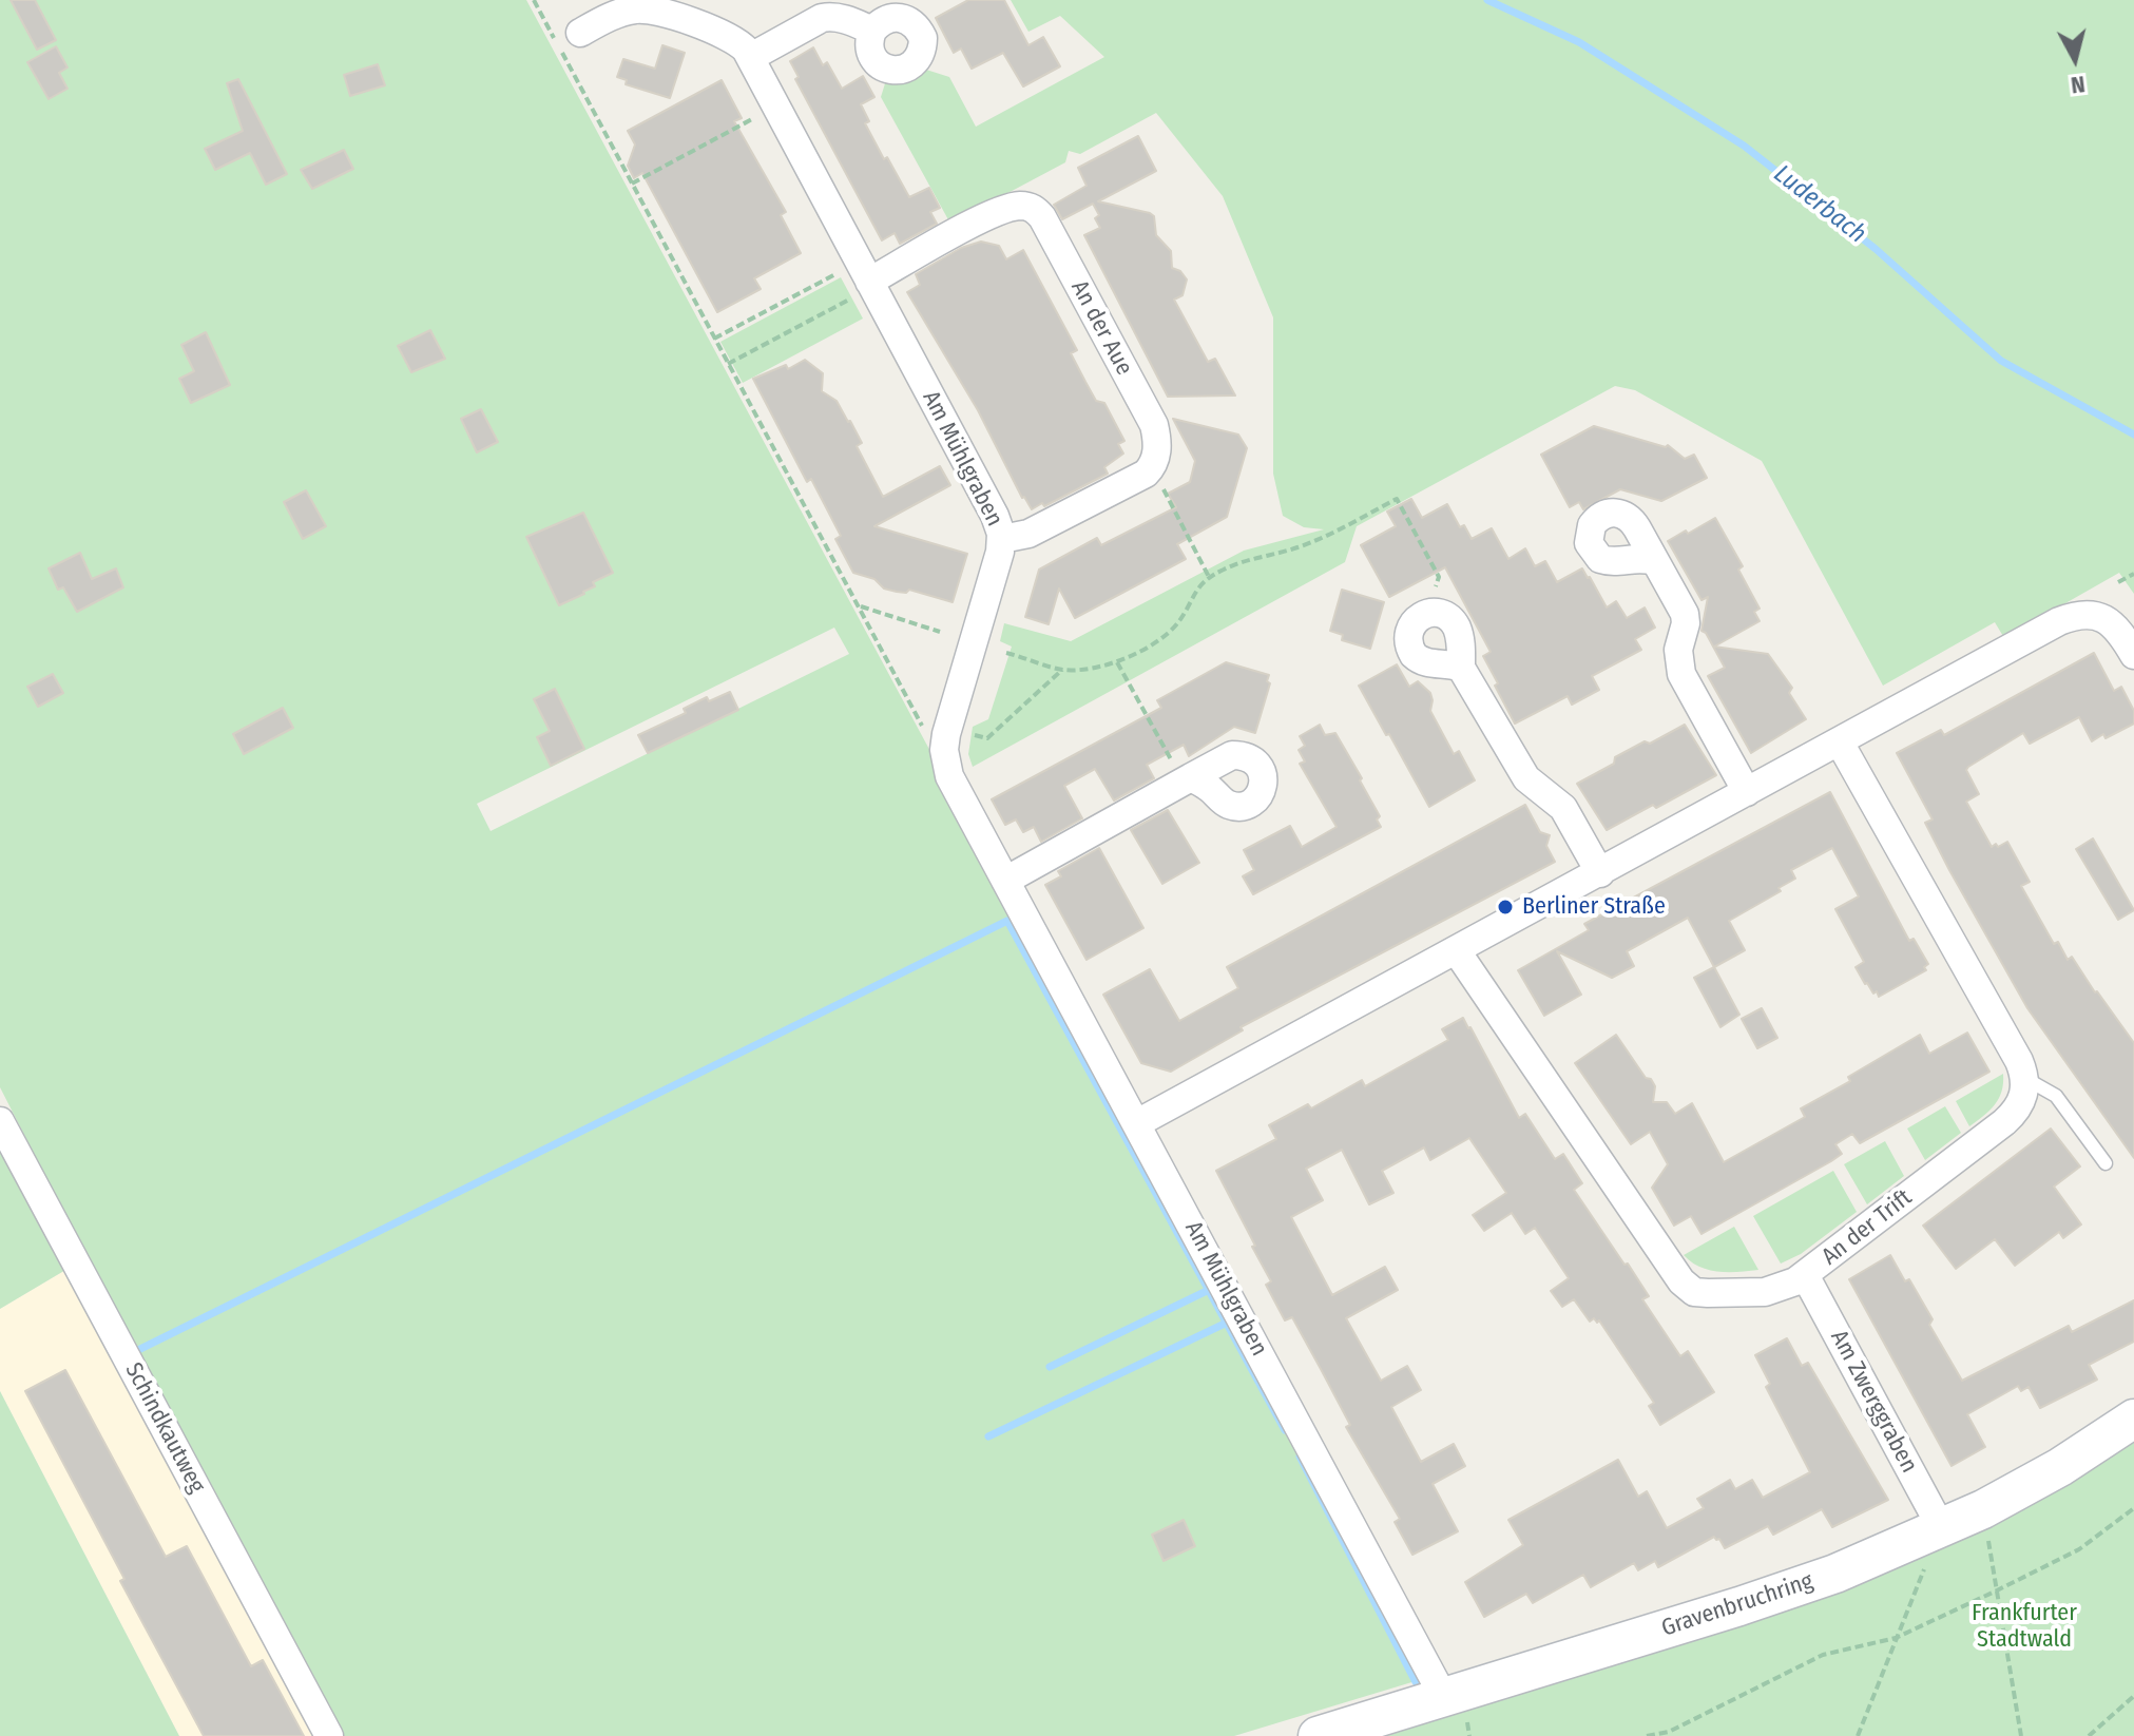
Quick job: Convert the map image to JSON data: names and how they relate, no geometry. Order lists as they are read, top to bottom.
{
  "streets": {
    "street": [
      "An der Aue",
      "Am Mühlgraben",
      "An der Trift",
      "Am Zwerggraben",
      "Schindkautweg",
      "Gravenbruchring"
    ]
  },
  "crossings": [
    ["An der Aue", "Am Mühlgraben"],
    ["Am Mühlgraben", "Gravenbruchring"],
    ["An der Trift", "Am Zwerggraben"],
    ["Am Zwerggraben", "Gravenbruchring"]
  ],
  "water": ["Luderbach"],
  "parks": ["Frankfurter Stadtwald"],
  "places": ["Berliner Straße"],
  "north": "bottom"
}
